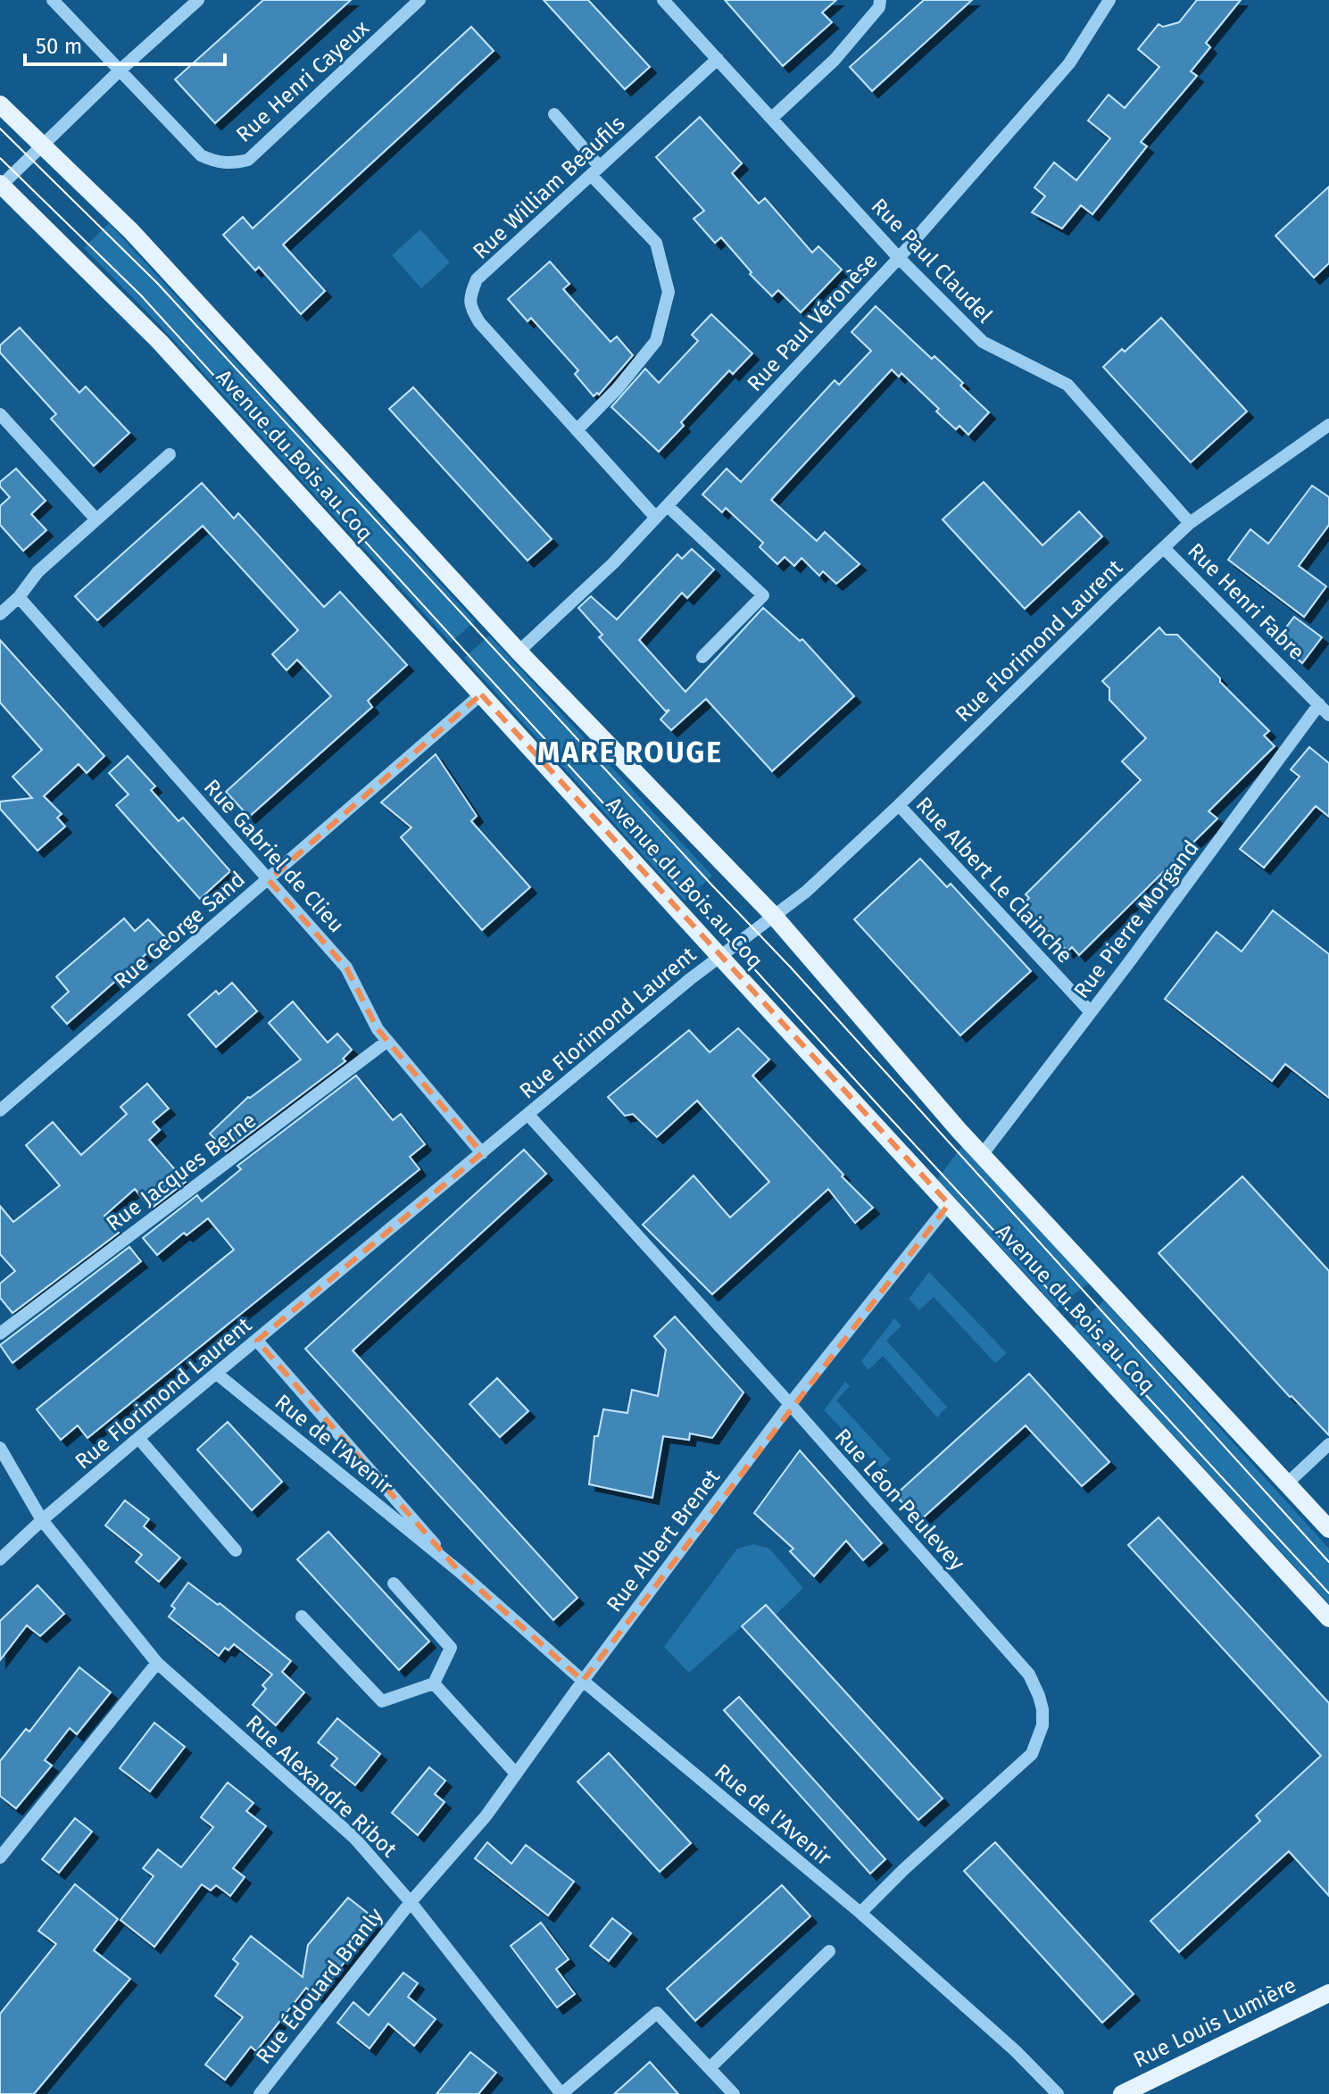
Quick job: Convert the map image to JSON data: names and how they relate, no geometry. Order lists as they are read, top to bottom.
{
  "streets": {
    "main road": ["Avenue du Bois au Coq", "Rue Louis Lumière"],
    "street": [
      "Rue Henri Cayeux",
      "Rue William Beaufils",
      "Rue Paul Claudel",
      "Rue Paul Véronèse",
      "Rue Henri Fabre",
      "Rue Florimond Laurent",
      "Rue Gabriel de Clieu",
      "Rue Albert Le Clainche",
      "Rue Pierre Morgand",
      "Rue George Sand",
      "Rue Jacques Berne",
      "Rue de l'Avenir",
      "Rue Léon Peulevey",
      "Rue Albert Brenet",
      "Rue Alexandre Ribot",
      "Rue Édouard Branly"
    ]
  },
  "crossings": [
    ["Rue William Beaufils", "Rue Paul Claudel"],
    ["Rue William Beaufils", "Rue Paul Véronèse"],
    ["Rue Paul Claudel", "Rue Paul Véronèse"],
    ["Rue Paul Claudel", "Rue Florimond Laurent"],
    ["Rue Paul Véronèse", "Avenue du Bois au Coq"],
    ["Avenue du Bois au Coq", "Rue Florimond Laurent"],
    ["Avenue du Bois au Coq", "Rue Pierre Morgand"],
    ["Avenue du Bois au Coq", "Rue George Sand"],
    ["Avenue du Bois au Coq", "Rue Albert Brenet"],
    ["Rue Henri Fabre", "Rue Florimond Laurent"],
    ["Rue Henri Fabre", "Rue Pierre Morgand"],
    ["Rue Florimond Laurent", "Rue Gabriel de Clieu"],
    ["Rue Florimond Laurent", "Rue Albert Le Clainche"],
    ["Rue Florimond Laurent", "Rue de l'Avenir"],
    ["Rue Florimond Laurent", "Rue Léon Peulevey"],
    ["Rue Florimond Laurent", "Rue Alexandre Ribot"],
    ["Rue Gabriel de Clieu", "Rue George Sand"],
    ["Rue Gabriel de Clieu", "Rue Jacques Berne"],
    ["Rue Albert Le Clainche", "Rue Pierre Morgand"],
    ["Rue de l'Avenir", "Rue Léon Peulevey"],
    ["Rue de l'Avenir", "Rue Albert Brenet"],
    ["Rue Léon Peulevey", "Rue Albert Brenet"],
    ["Rue Albert Brenet", "Rue Alexandre Ribot"],
    ["Rue Albert Brenet", "Rue Édouard Branly"],
    ["Rue Alexandre Ribot", "Rue Édouard Branly"]
  ],
  "districts": ["MARE ROUGE"],
  "scale_bar": "50 m"
}
